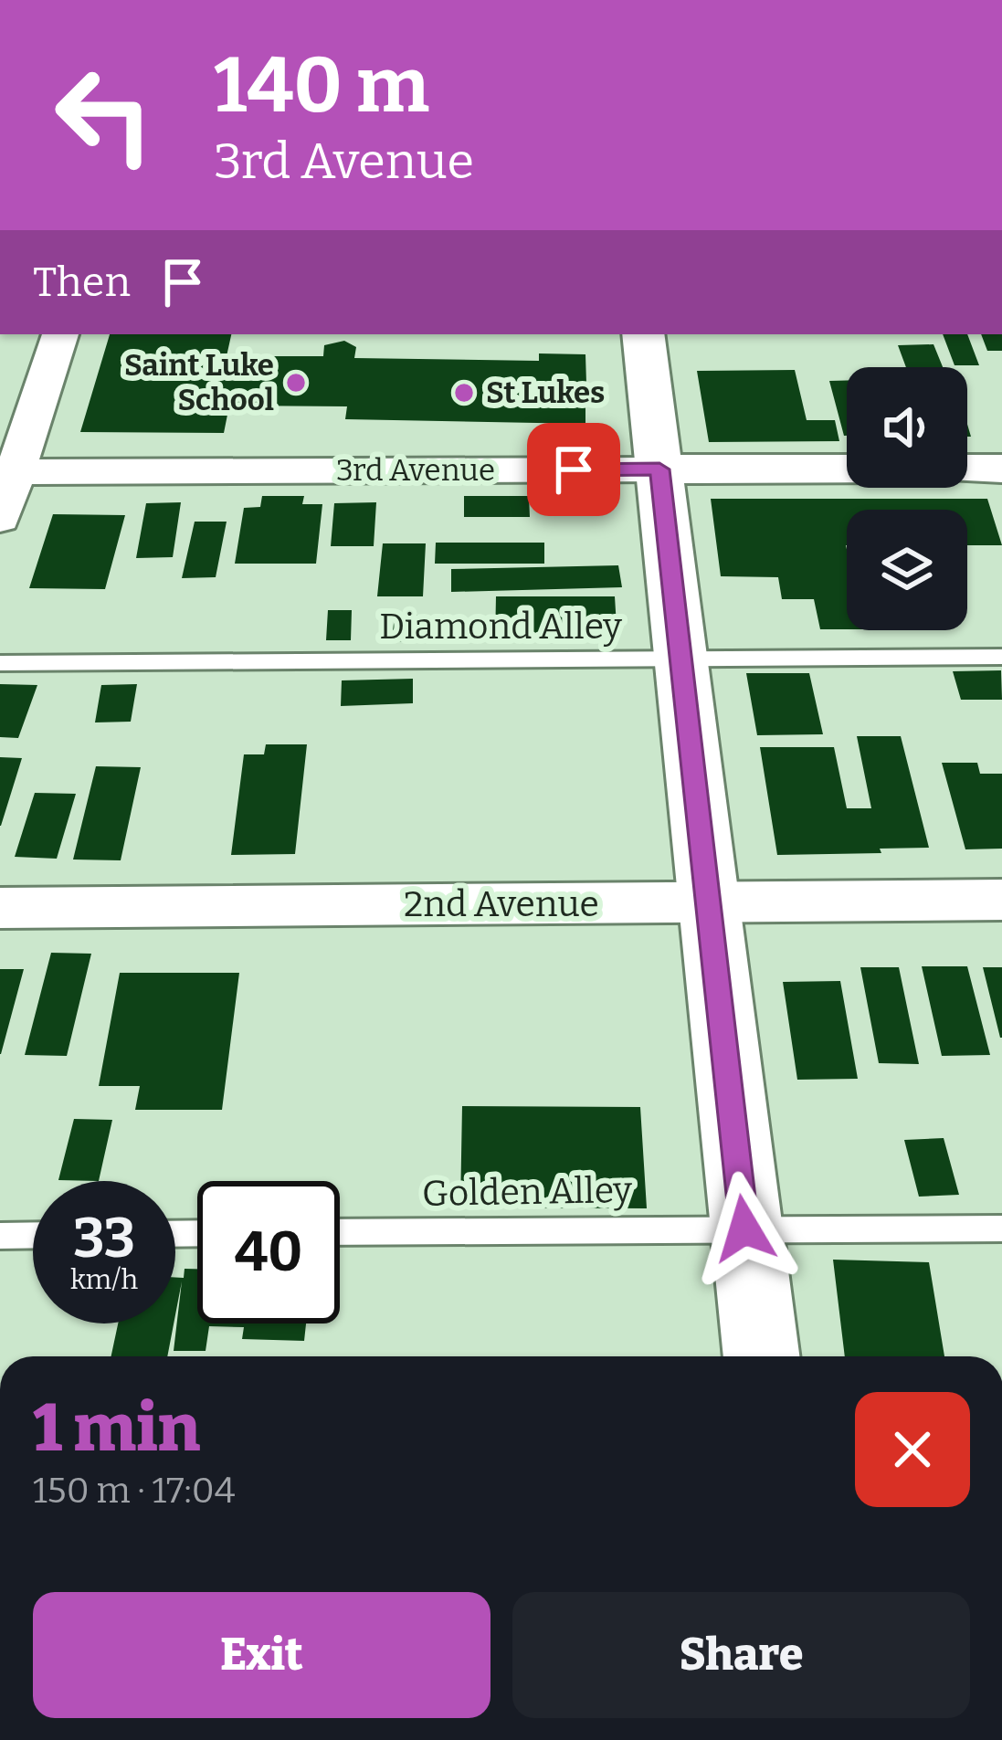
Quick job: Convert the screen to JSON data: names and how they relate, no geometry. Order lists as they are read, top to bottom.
{
  "streets": {
    "street": ["3rd Avenue", "2nd Avenue"],
    "lane": ["Diamond Alley", "Golden Alley"]
  },
  "places": ["Saint Luke School", "St Lukes"],
  "page": {
    "turn": ["140 m", "3rd Avenue"],
    "then": "Then",
    "speed": "33 km/h",
    "limit": "40",
    "heading": ["1 min", "150 m · 17:04"],
    "buttons": ["Exit", "Share"]
  }
}
